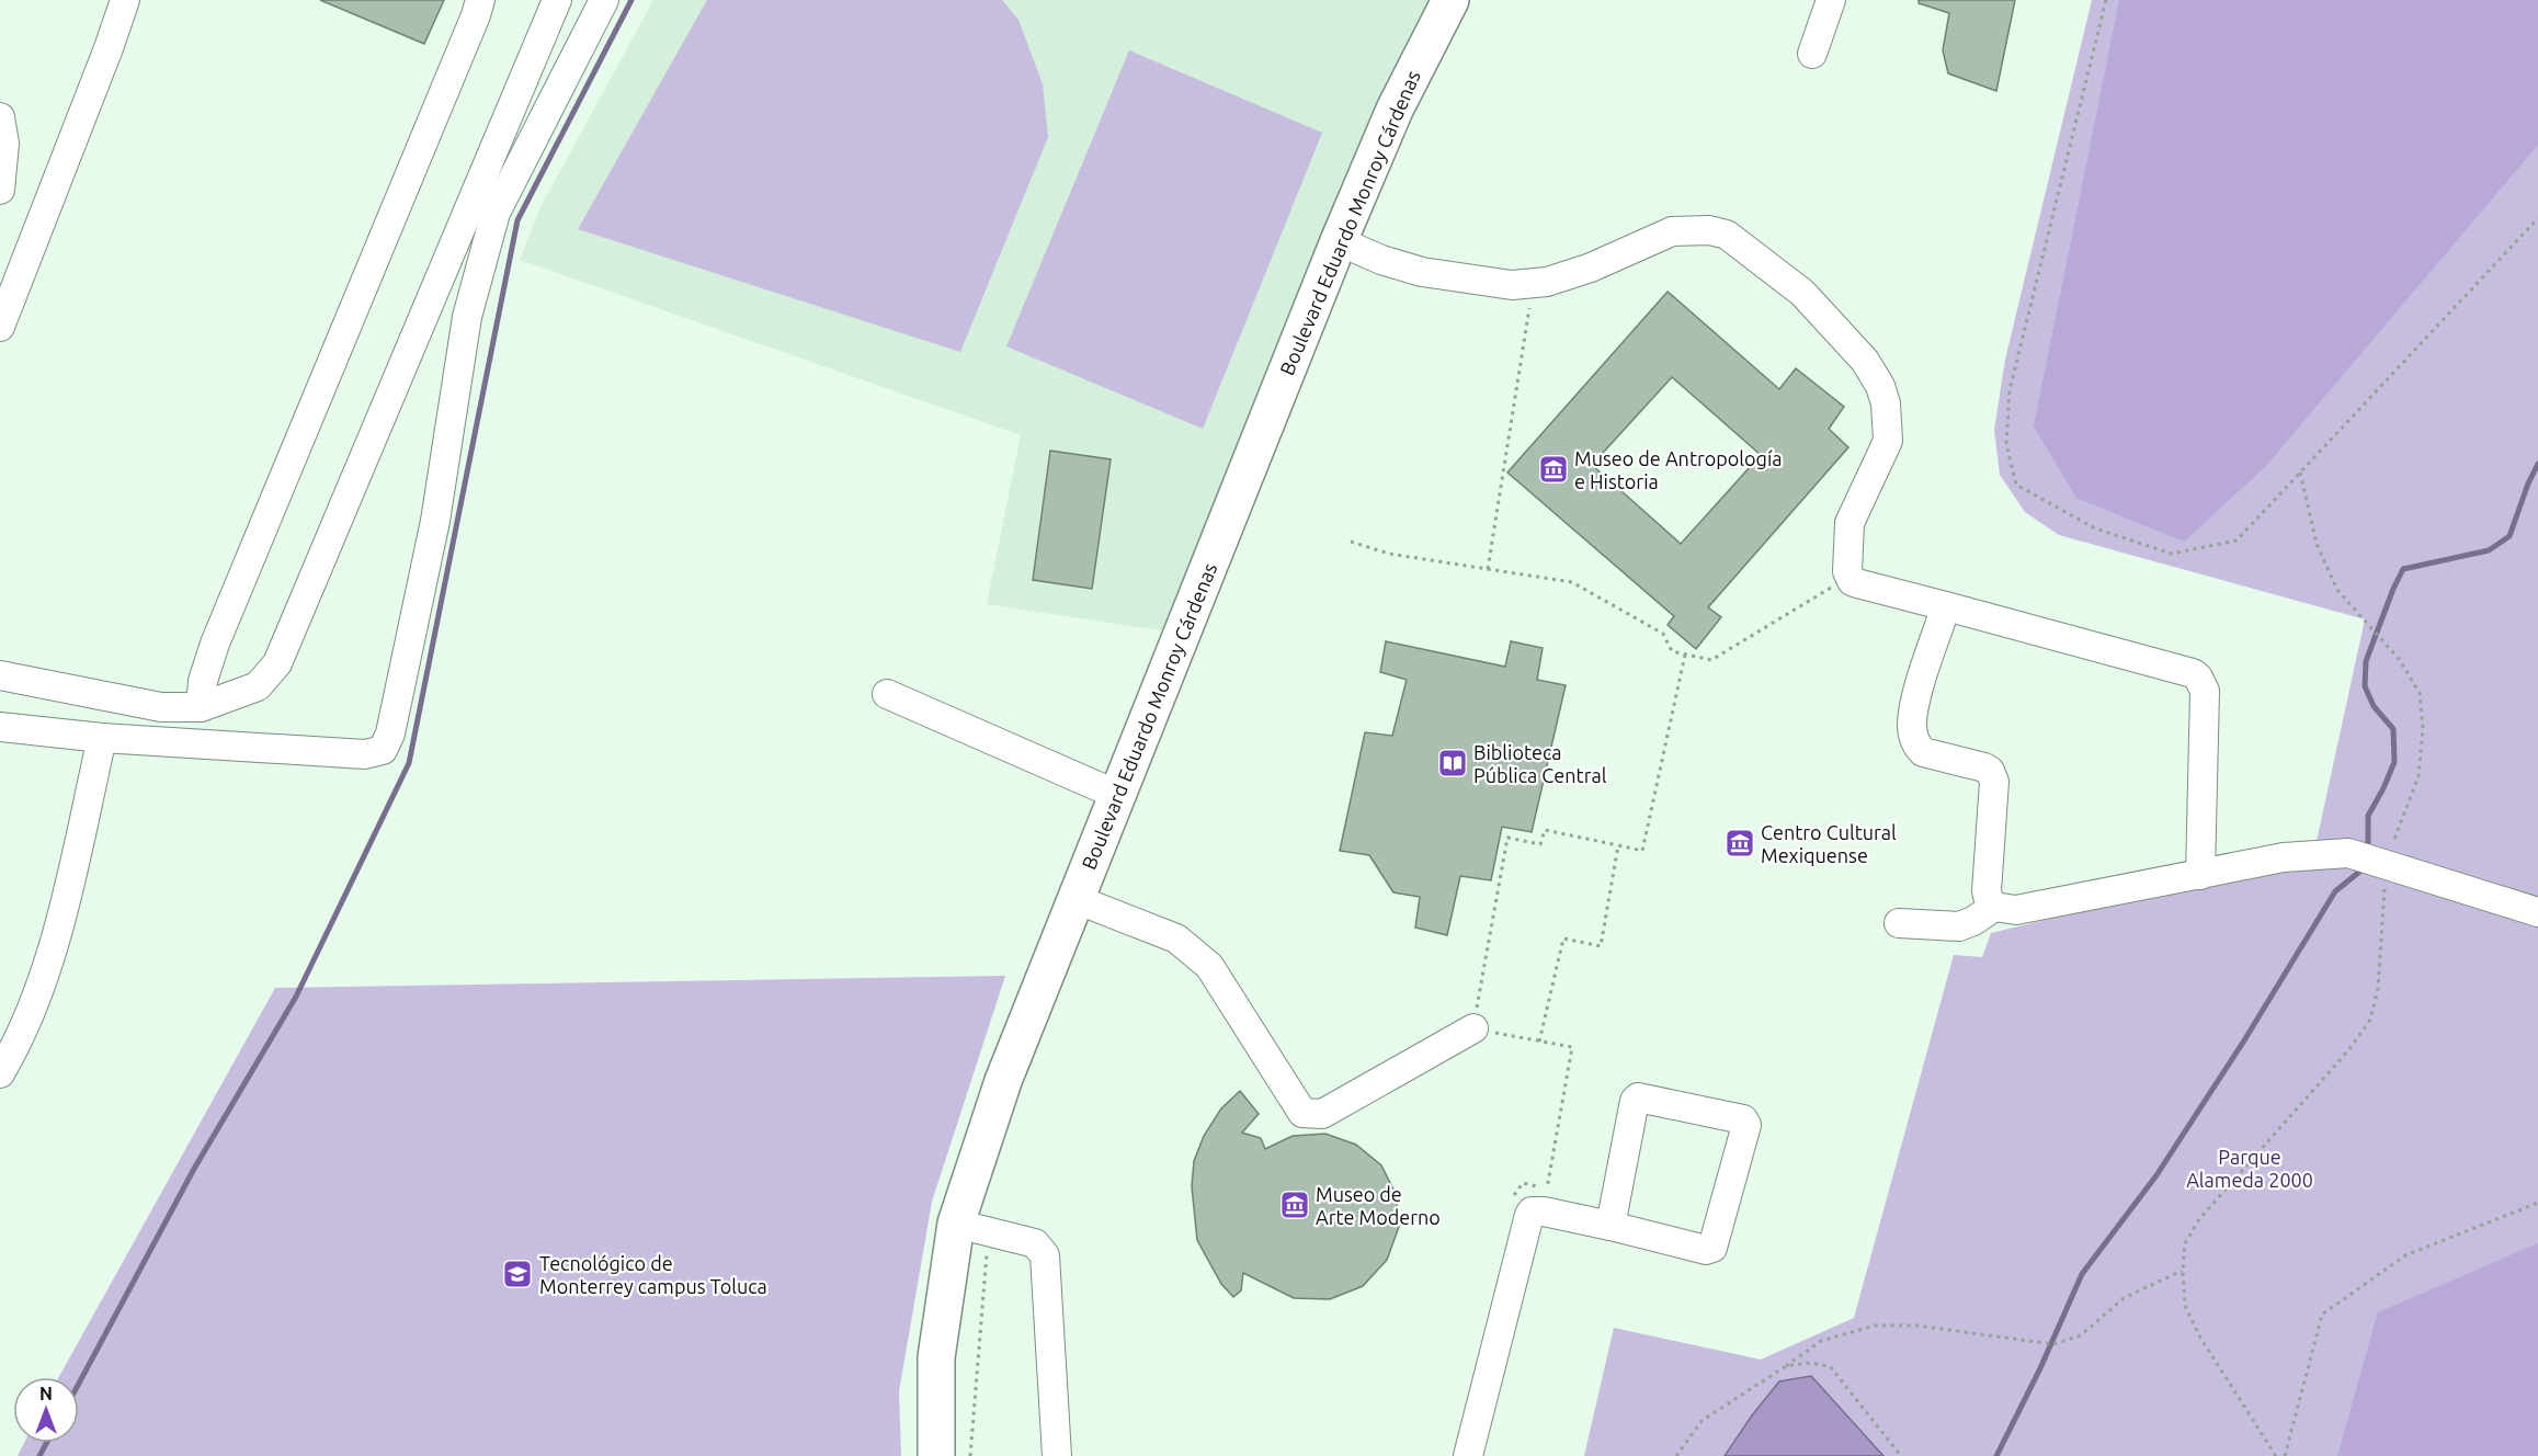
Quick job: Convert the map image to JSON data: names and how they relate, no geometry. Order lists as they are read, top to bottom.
{
  "streets": {
    "main road": ["Boulevard Eduardo Monroy Cárdenas"]
  },
  "parks": ["Parque Alameda 2000"],
  "places": {
    "museum": ["Museo de Antropología e Historia", "Centro Cultural Mexiquense", "Museo de Arte Moderno"],
    "library": ["Biblioteca Pública Central"],
    "school or university": ["Tecnológico de Monterrey campus Toluca"]
  },
  "north": "top"
}
